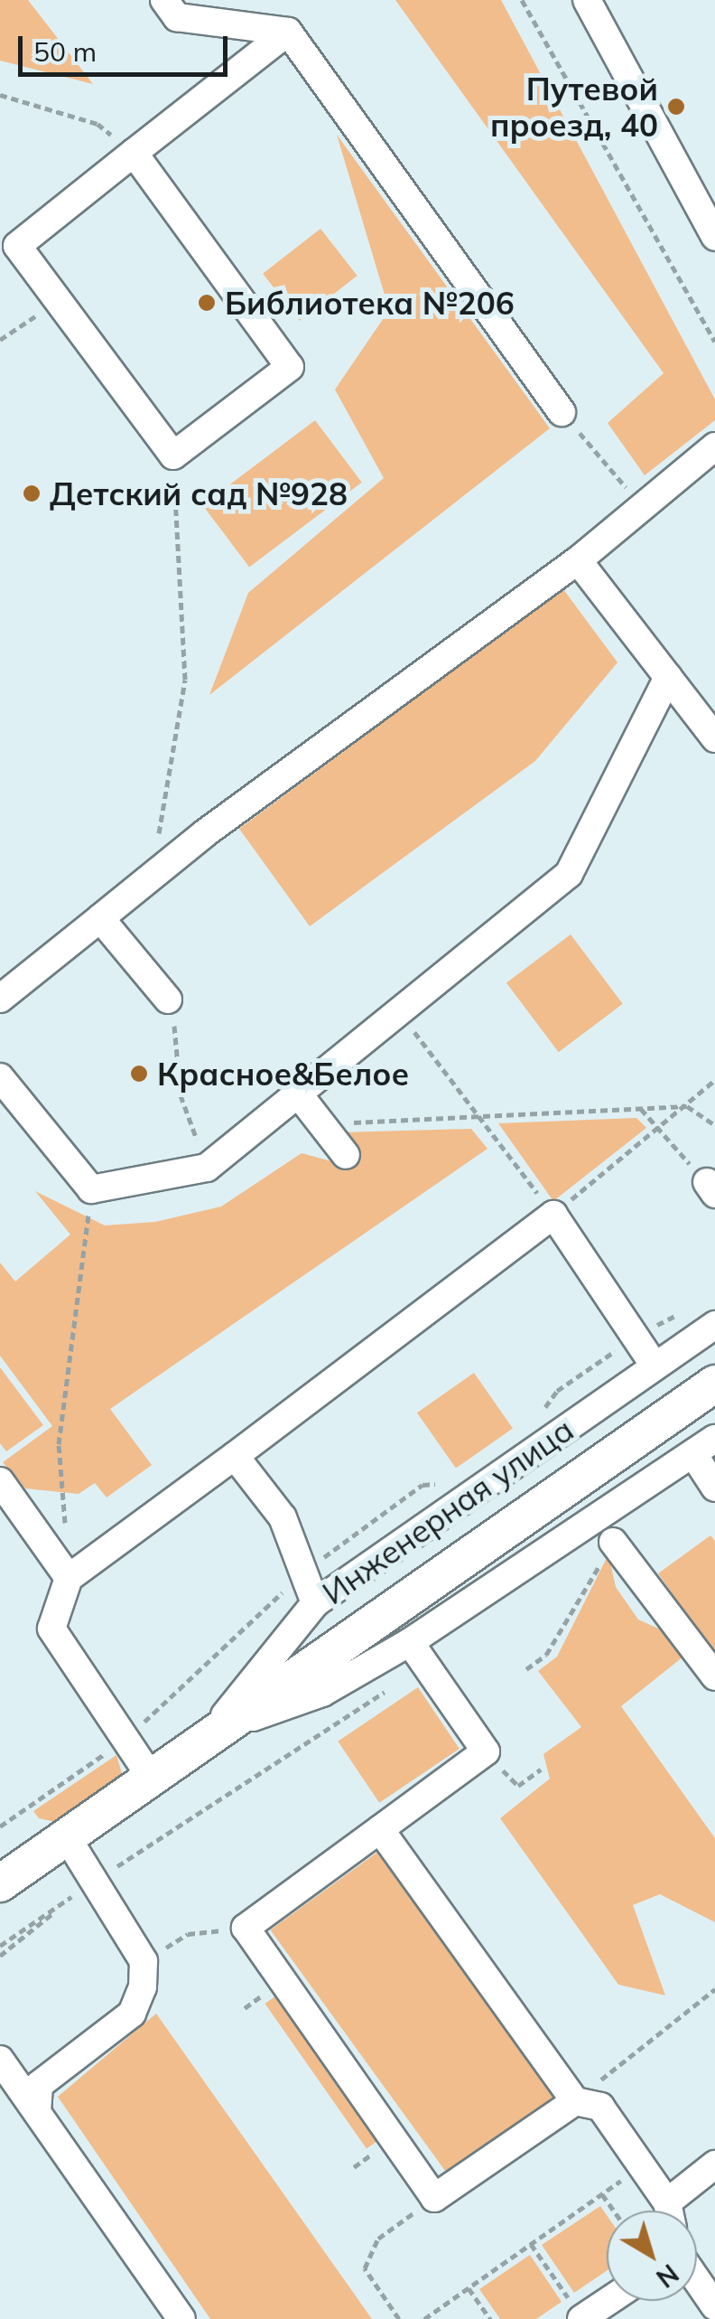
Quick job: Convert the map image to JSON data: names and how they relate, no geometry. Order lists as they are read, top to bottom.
{
  "streets": {
    "main road": ["Инженерная улица"]
  },
  "places": [
    "Путевой проезд, 40",
    "Библиотека №206",
    "Детский сад №928",
    "Красное&Белое"
  ],
  "scale_bar": "50 m",
  "north": "bottom right"
}
